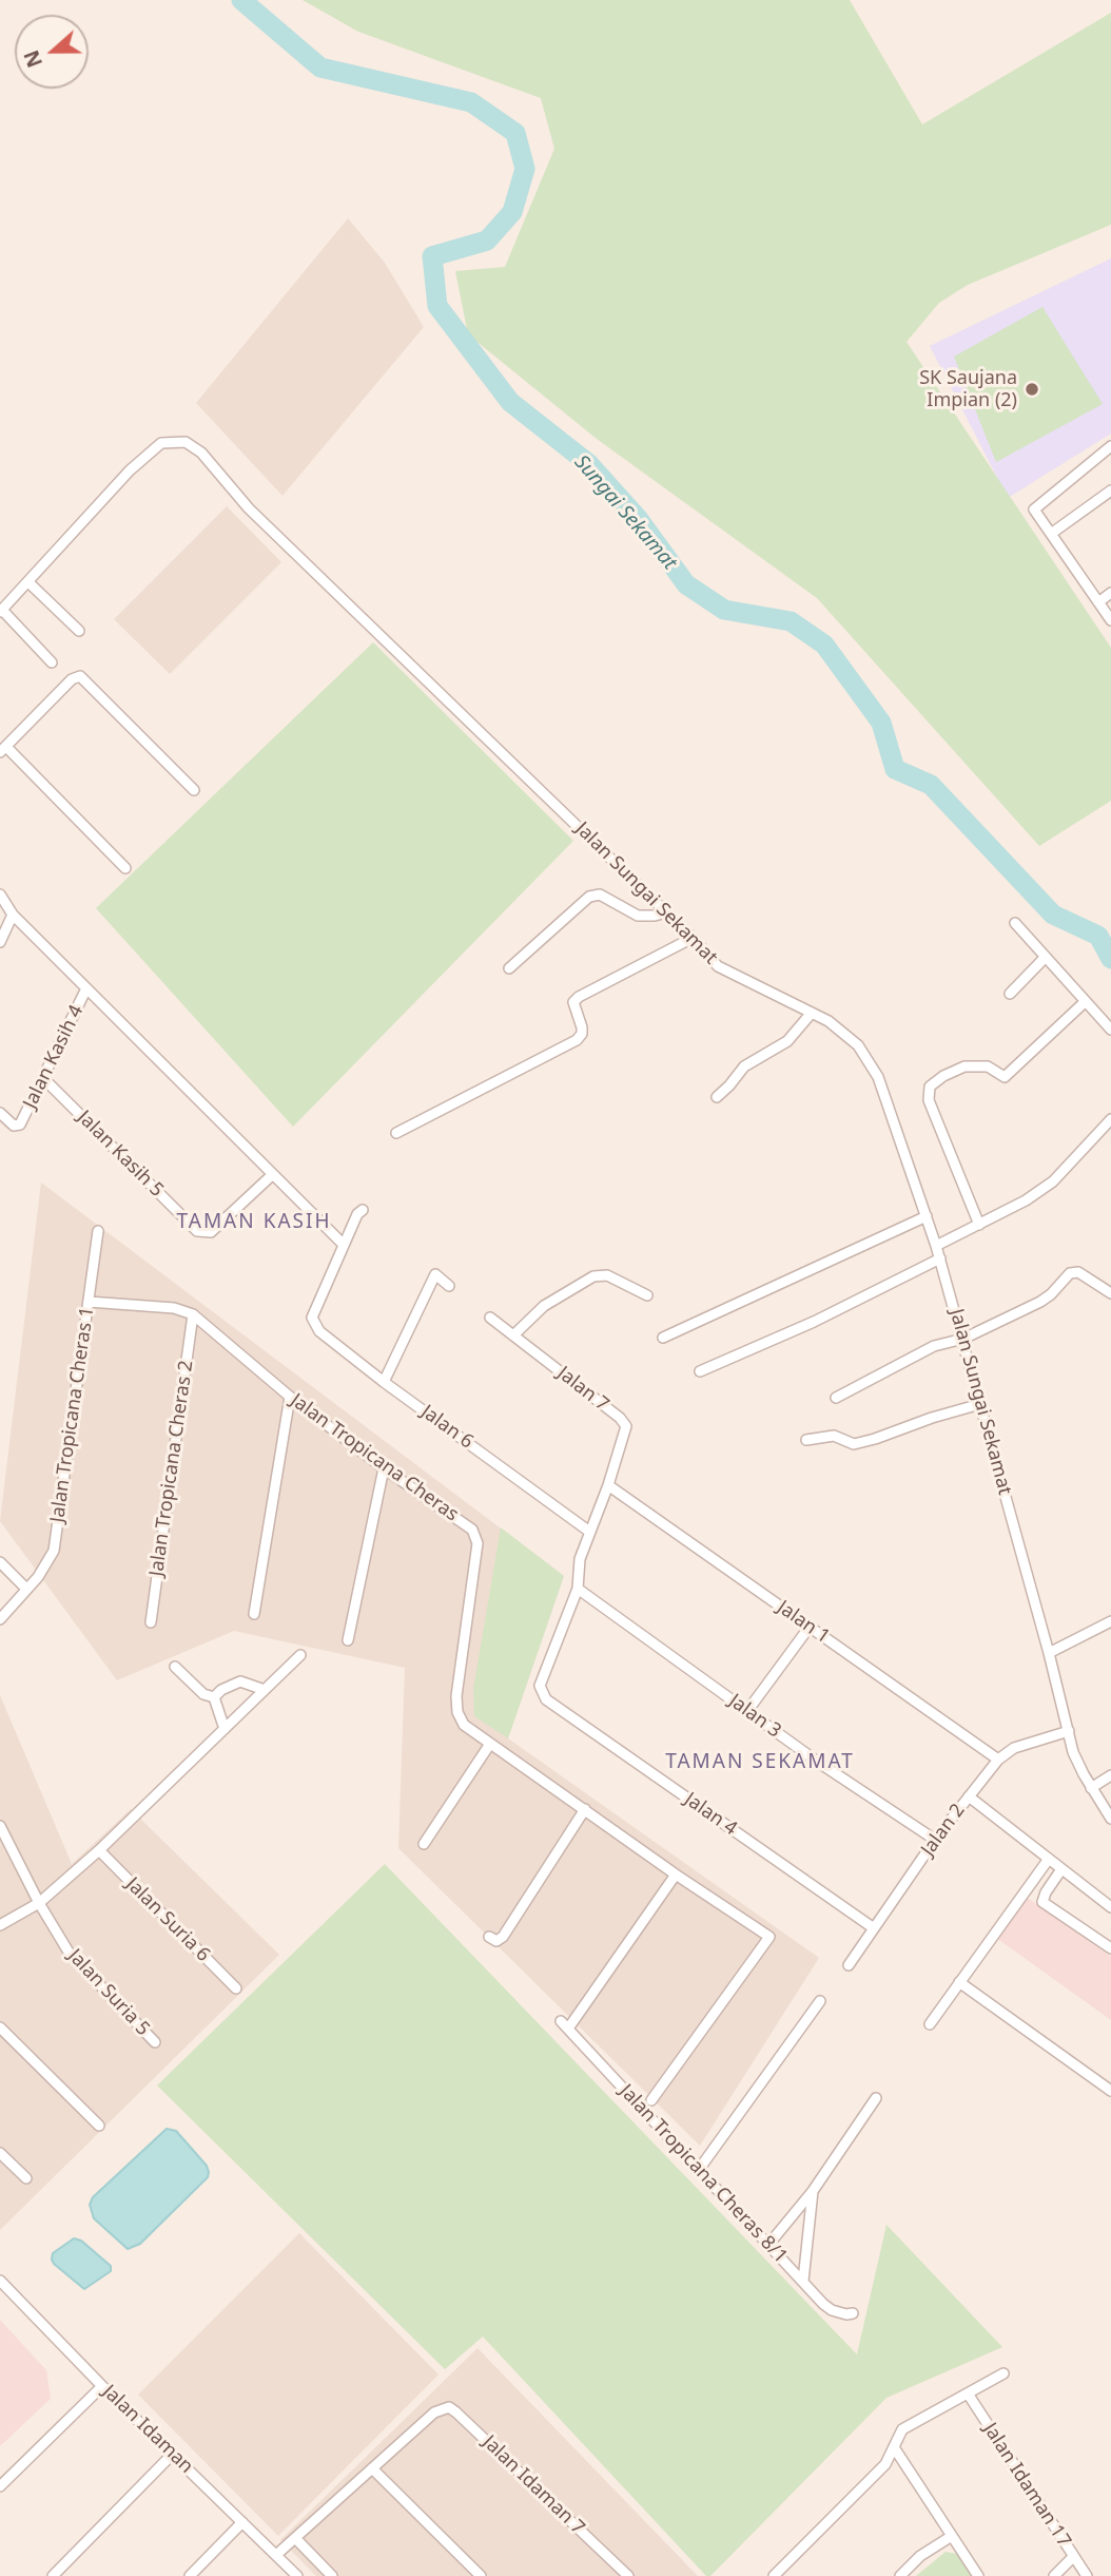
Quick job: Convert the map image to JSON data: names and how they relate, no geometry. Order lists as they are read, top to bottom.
{
  "streets": {
    "street": [
      "Jalan Sungai Sekamat",
      "Jalan Kasih 4",
      "Jalan Kasih 5",
      "Jalan 7",
      "Jalan Tropicana Cheras 1",
      "Jalan 6",
      "Jalan Tropicana Cheras",
      "Jalan Tropicana Cheras 2",
      "Jalan 1",
      "Jalan 3",
      "Jalan 4",
      "Jalan 2",
      "Jalan Suria 6",
      "Jalan Suria 5",
      "Jalan Tropicana Cheras 8/1",
      "Jalan Idaman",
      "Jalan Idaman 7",
      "Jalan Idaman 17"
    ]
  },
  "crossings": [
    ["Jalan Sungai Sekamat", "Jalan 2"],
    ["Jalan Kasih 4", "Jalan Kasih 5"],
    ["Jalan 7", "Jalan 1"],
    ["Jalan Tropicana Cheras 1", "Jalan Tropicana Cheras"],
    ["Jalan Tropicana Cheras", "Jalan Tropicana Cheras 2"],
    ["Jalan Tropicana Cheras", "Jalan Tropicana Cheras 8/1"],
    ["Jalan 1", "Jalan 2"],
    ["Jalan 3", "Jalan 4"],
    ["Jalan 3", "Jalan 2"],
    ["Jalan 4", "Jalan 2"]
  ],
  "districts": ["TAMAN KASIH", "TAMAN SEKAMAT"],
  "water": ["Sungai Sekamat"],
  "places": ["SK Saujana Impian (2)"],
  "north": "left"
}
